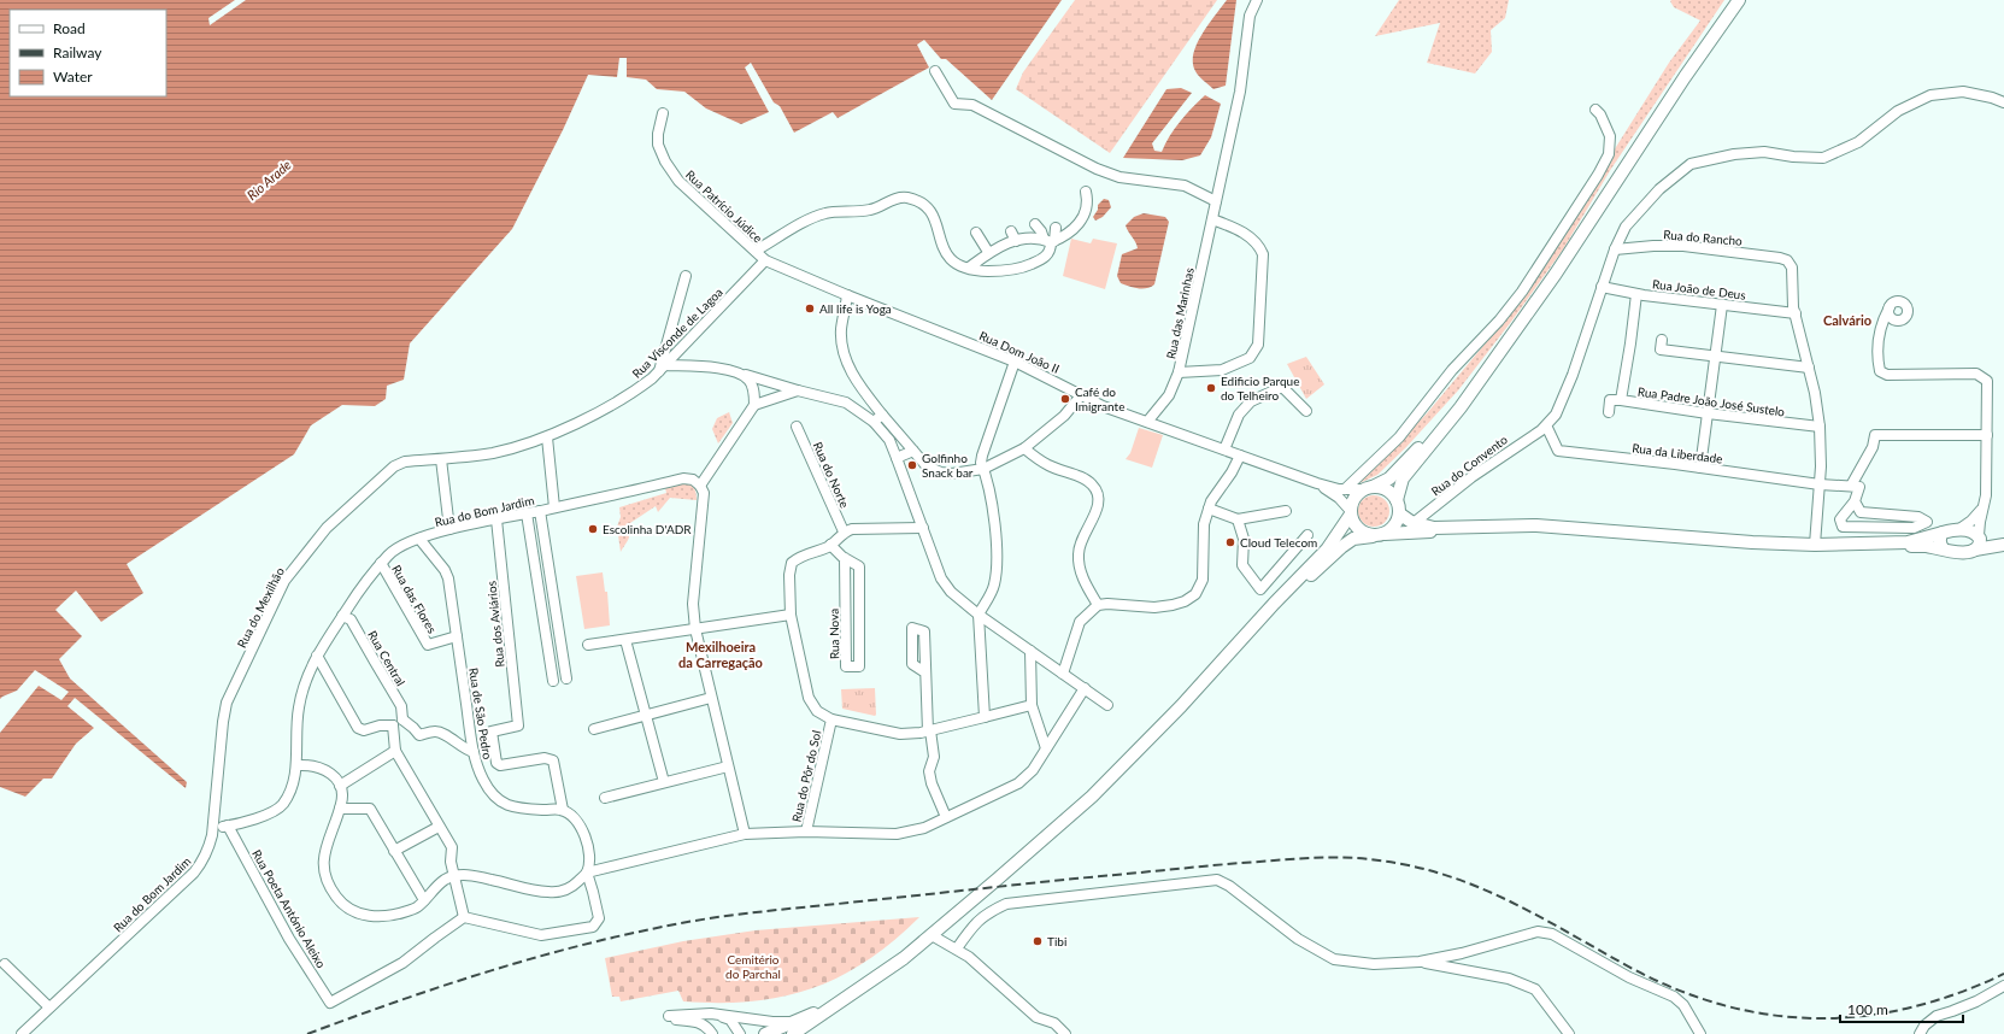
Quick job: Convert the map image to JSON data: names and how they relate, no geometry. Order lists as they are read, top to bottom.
{
  "streets": {
    "street": [
      "Rua Patrício Júdice",
      "Rua do Rancho",
      "Rua João de Deus",
      "Rua das Marinhas",
      "Rua Visconde de Lagoa",
      "Rua Dom João II",
      "Rua Padre João José Sustelo",
      "Rua da Liberdade",
      "Rua do Convento",
      "Rua do Norte",
      "Rua do Bom Jardim",
      "Rua das Flores",
      "Rua do Mexilhão",
      "Rua dos Aviários",
      "Rua Nova",
      "Rua Central",
      "Rua de São Pedro",
      "Rua do Pôr do Sol",
      "Rua Poeta António Aleixo"
    ]
  },
  "crossings": [
    ["Rua Patrício Júdice", "Rua Visconde de Lagoa"],
    ["Rua Patrício Júdice", "Rua Dom João II"],
    ["Rua do Rancho", "Rua João de Deus"],
    ["Rua do Rancho", "Rua do Convento"],
    ["Rua João de Deus", "Rua Padre João José Sustelo"],
    ["Rua João de Deus", "Rua do Convento"],
    ["Rua das Marinhas", "Rua Dom João II"],
    ["Rua Visconde de Lagoa", "Rua Dom João II"],
    ["Rua Visconde de Lagoa", "Rua do Mexilhão"],
    ["Rua da Liberdade", "Rua do Convento"],
    ["Rua do Norte", "Rua do Pôr do Sol"],
    ["Rua do Bom Jardim", "Rua das Flores"],
    ["Rua do Bom Jardim", "Rua do Mexilhão"],
    ["Rua do Bom Jardim", "Rua dos Aviários"],
    ["Rua do Bom Jardim", "Rua Central"],
    ["Rua do Bom Jardim", "Rua de São Pedro"],
    ["Rua do Bom Jardim", "Rua Poeta António Aleixo"],
    ["Rua das Flores", "Rua de São Pedro"],
    ["Rua dos Aviários", "Rua de São Pedro"],
    ["Rua Nova", "Rua do Pôr do Sol"]
  ],
  "districts": ["Calvário", "Mexilhoeira da Carregação"],
  "water": ["Rio Arade"],
  "parks": ["Cemitério do Parchal"],
  "places": [
    "All life is Yoga",
    "Edificio Parque do Telheiro",
    "Café do Imigrante",
    "Golfinho Snack bar",
    "Escolinha D'ADR",
    "Cloud Telecom",
    "Tibi"
  ],
  "legend": ["Road", "Railway", "Water"],
  "scale_bar": "100 m"
}
